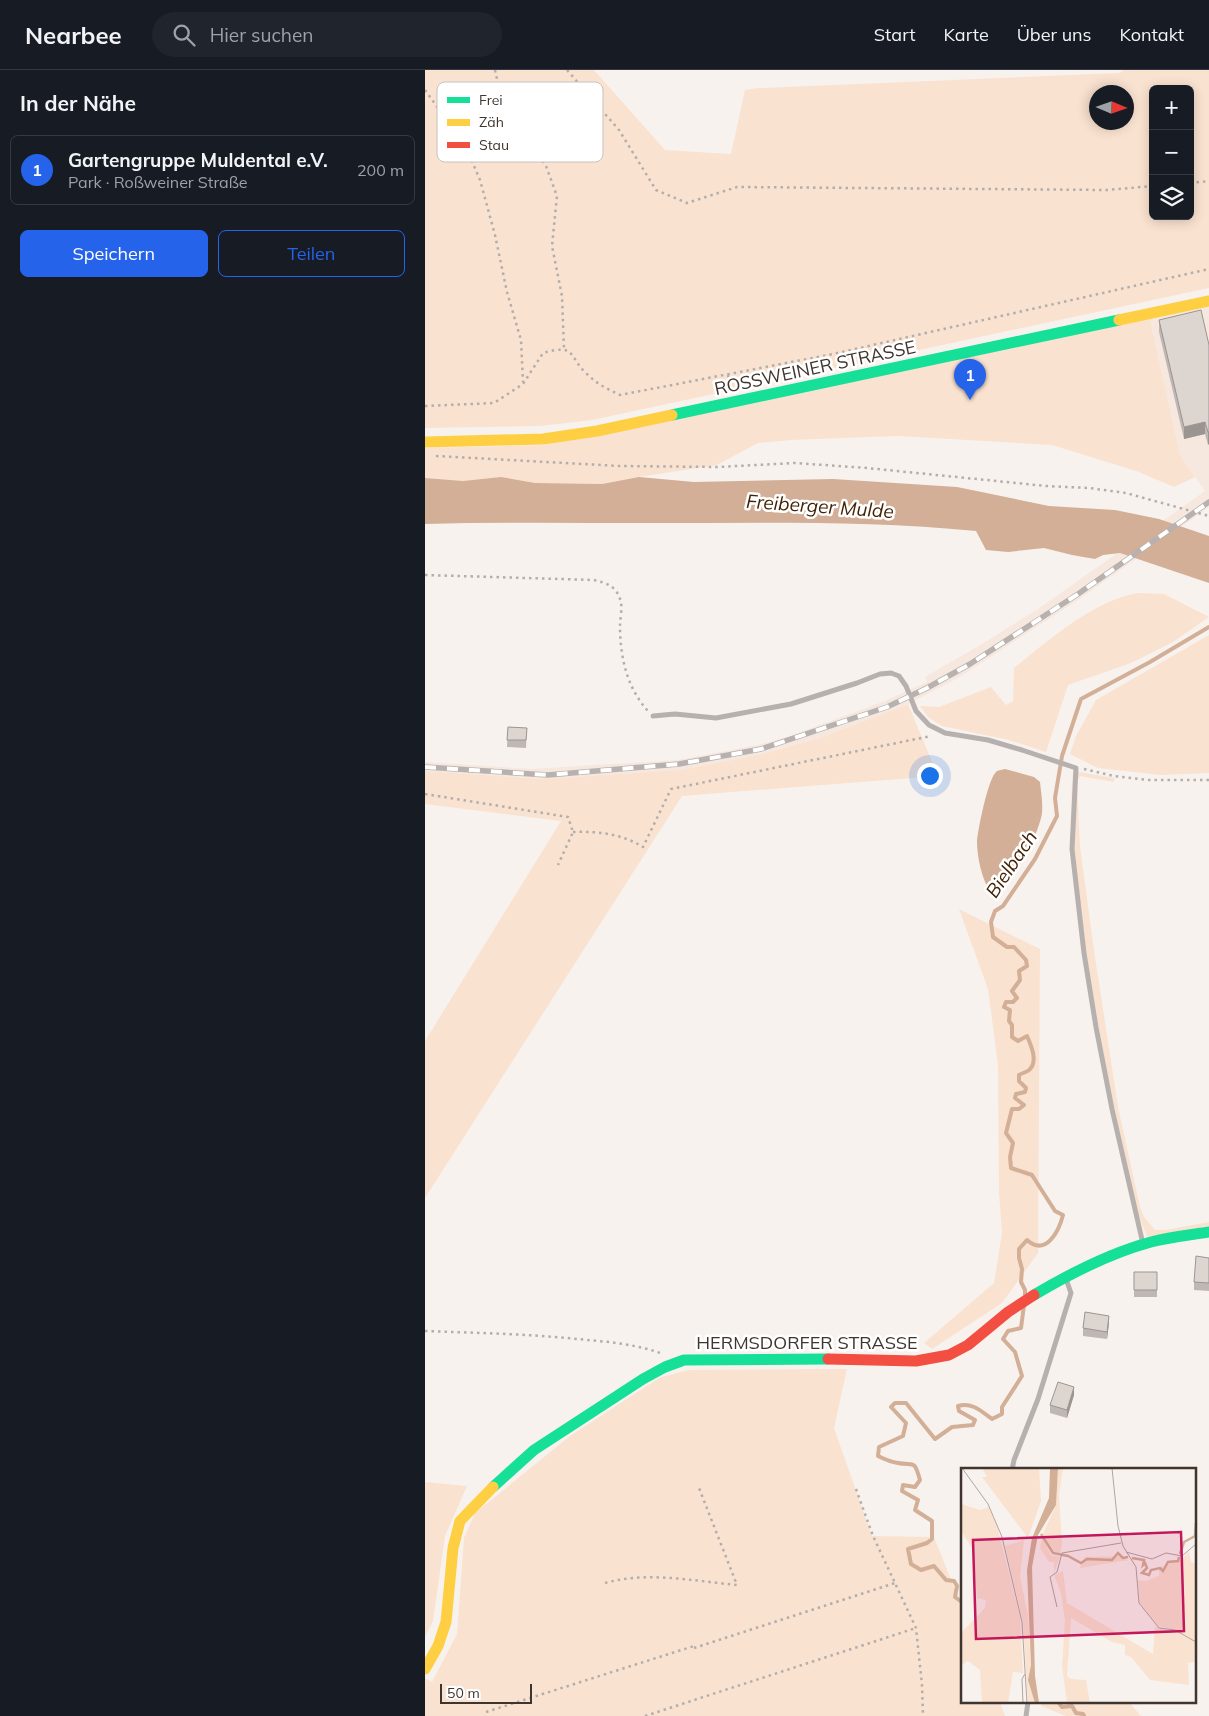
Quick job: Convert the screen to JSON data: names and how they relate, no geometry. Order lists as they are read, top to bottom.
{
  "streets": {
    "street": ["ROSSWEINER STRASSE", "HERMSDORFER STRASSE"]
  },
  "water": ["Freiberger Mulde", "Bielbach"],
  "legend": ["Frei", "Zäh", "Stau"],
  "scale_bar": "50 m",
  "north": "right",
  "page": {
    "header": "Nearbee",
    "search": "Hier suchen",
    "nav": [
      "Start",
      "Karte",
      "Über uns",
      "Kontakt"
    ],
    "heading": "In der Nähe",
    "map_buttons": ["+", "−"],
    "list": [
      {
        "mark": "1",
        "name": "Gartengruppe Muldental e.V.",
        "note": "Park · Roßweiner Straße",
        "value": "200 m"
      }
    ],
    "buttons": ["Speichern", "Teilen"],
    "pins": "1",
    "scale": "50 m"
  }
}
